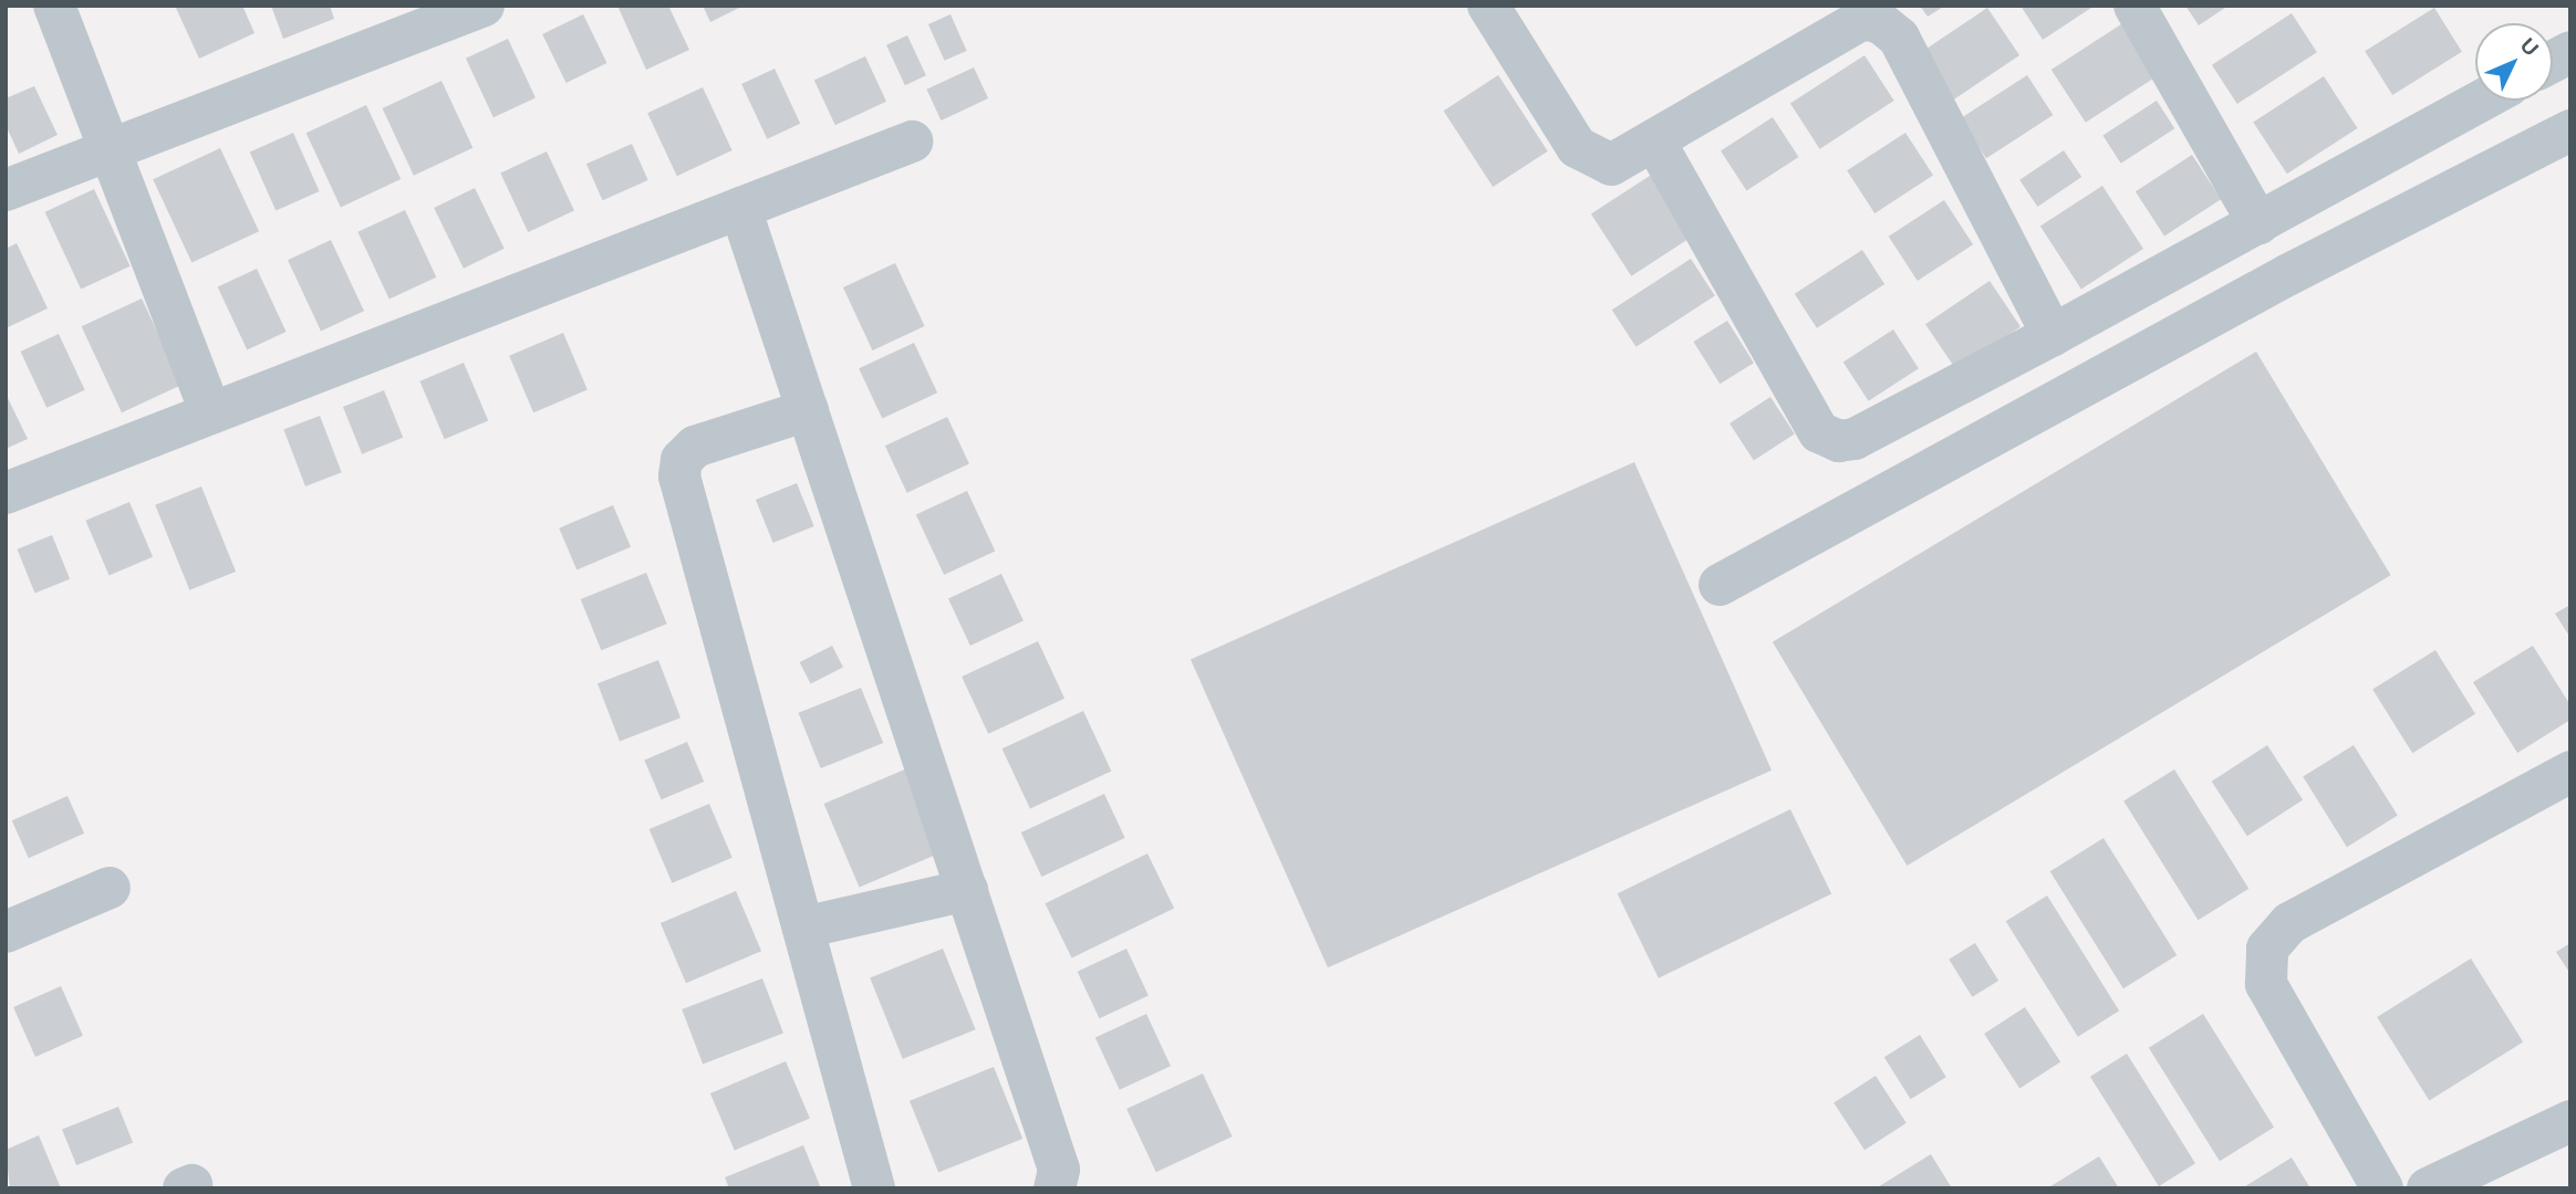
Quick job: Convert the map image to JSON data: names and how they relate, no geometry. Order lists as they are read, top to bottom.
{
  "north": "top right"
}
